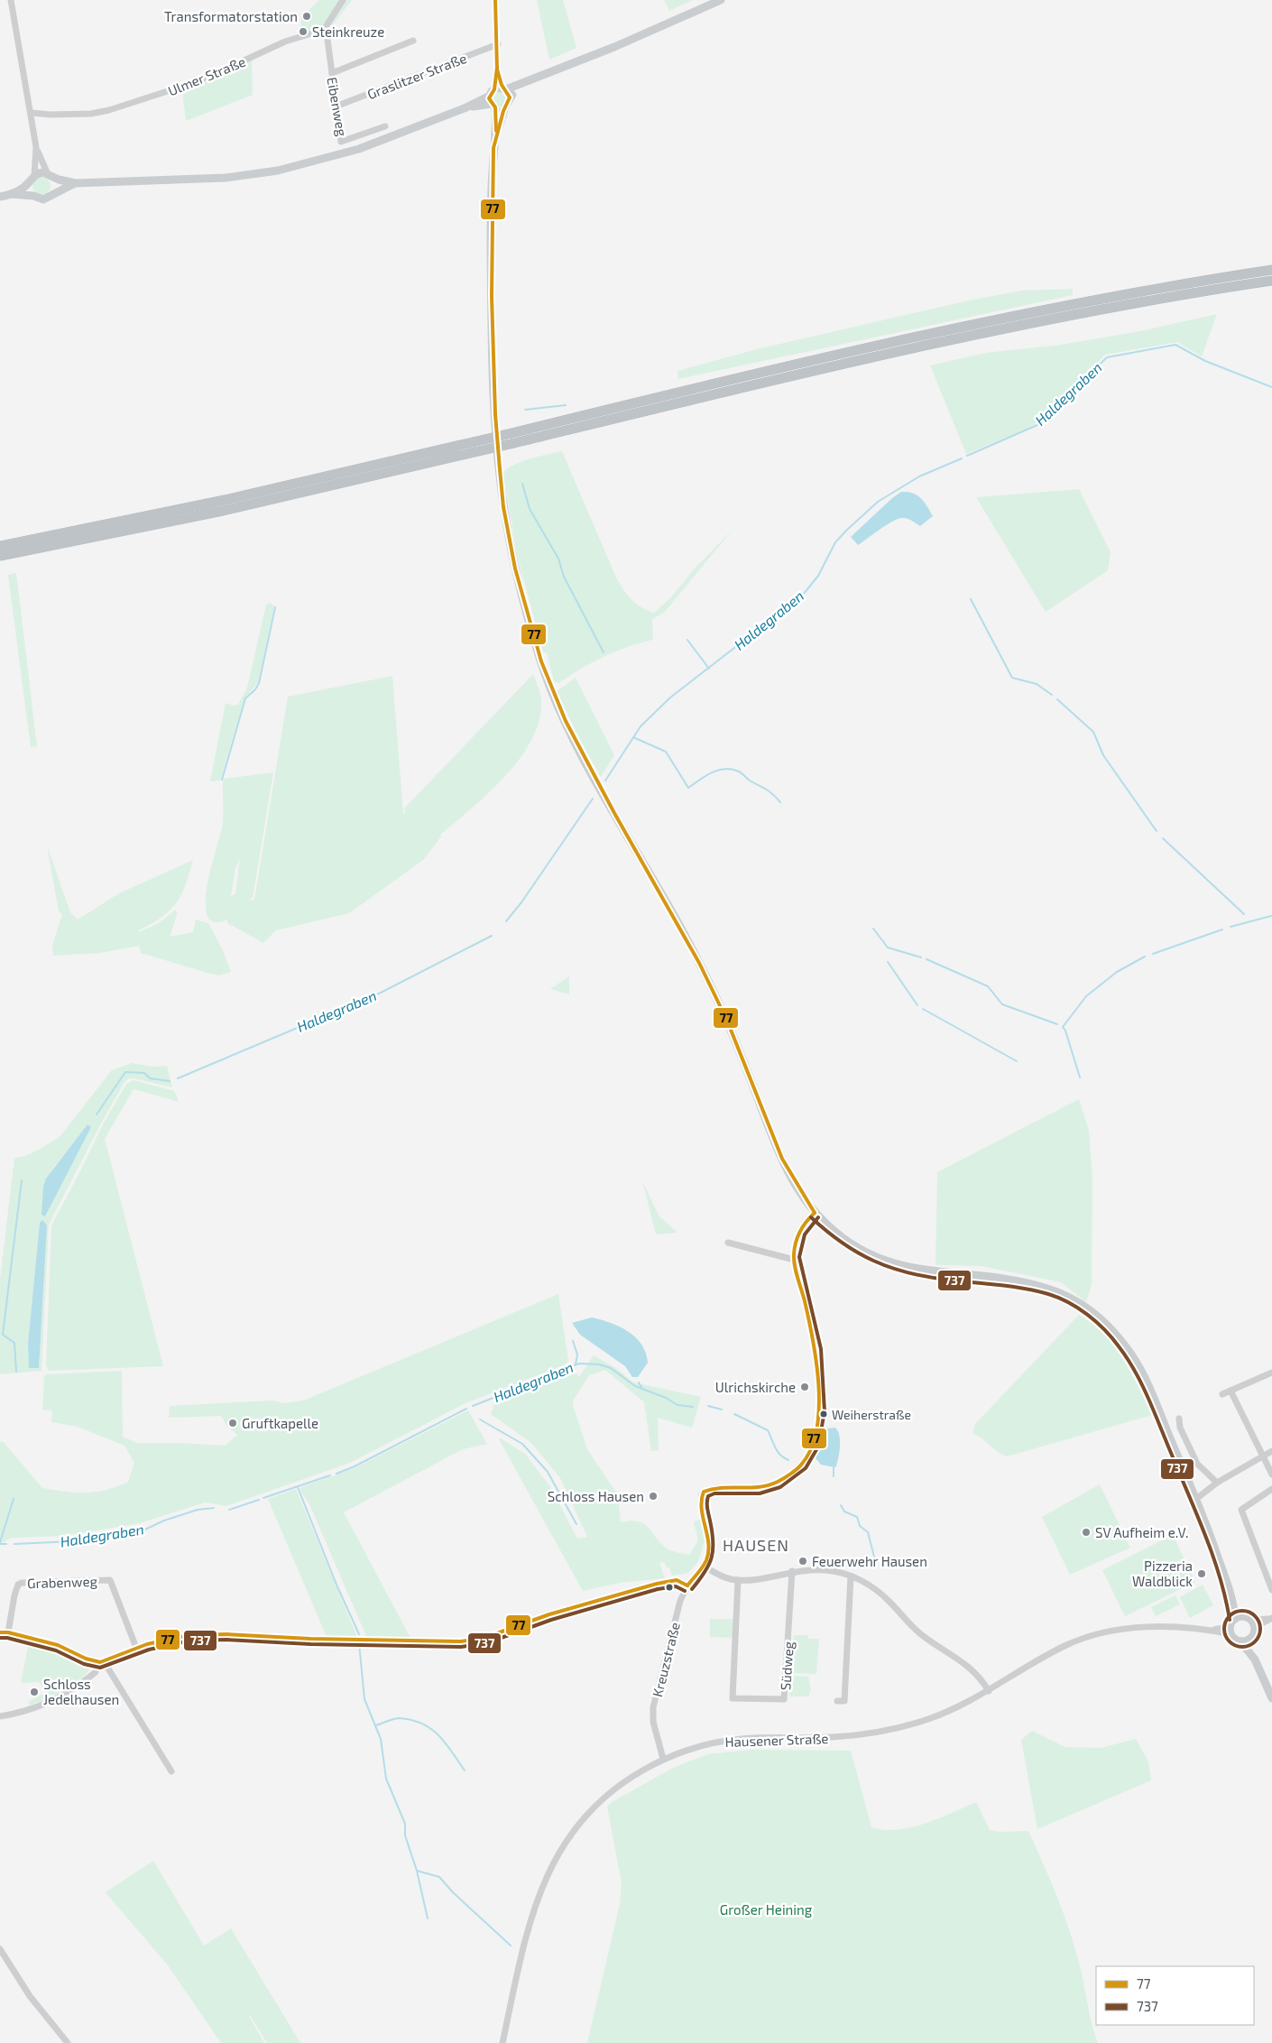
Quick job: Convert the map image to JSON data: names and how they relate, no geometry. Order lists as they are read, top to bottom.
{
  "streets": {
    "street": [
      "Ulmer Straße",
      "Graslitzer Straße",
      "Eibenweg",
      "Grabenweg",
      "Kreuzstraße",
      "Südweg",
      "Hausener Straße"
    ]
  },
  "crossings": [
    ["Ulmer Straße", "Eibenweg"],
    ["Graslitzer Straße", "Eibenweg"],
    ["Kreuzstraße", "Hausener Straße"]
  ],
  "districts": ["HAUSEN"],
  "water": ["Haldegraben"],
  "parks": ["Großer Heining"],
  "places": [
    "Transformatorstation",
    "Steinkreuze",
    "Ulrichskirche",
    "Weiherstraße",
    "Gruftkapelle",
    "Schloss Hausen",
    "SV Aufheim e.V.",
    "Feuerwehr Hausen",
    "Pizzeria Waldblick",
    "Schloss Jedelhausen"
  ],
  "lines": ["transit line 77", "transit line 737"],
  "legend": ["77", "737"]
}
